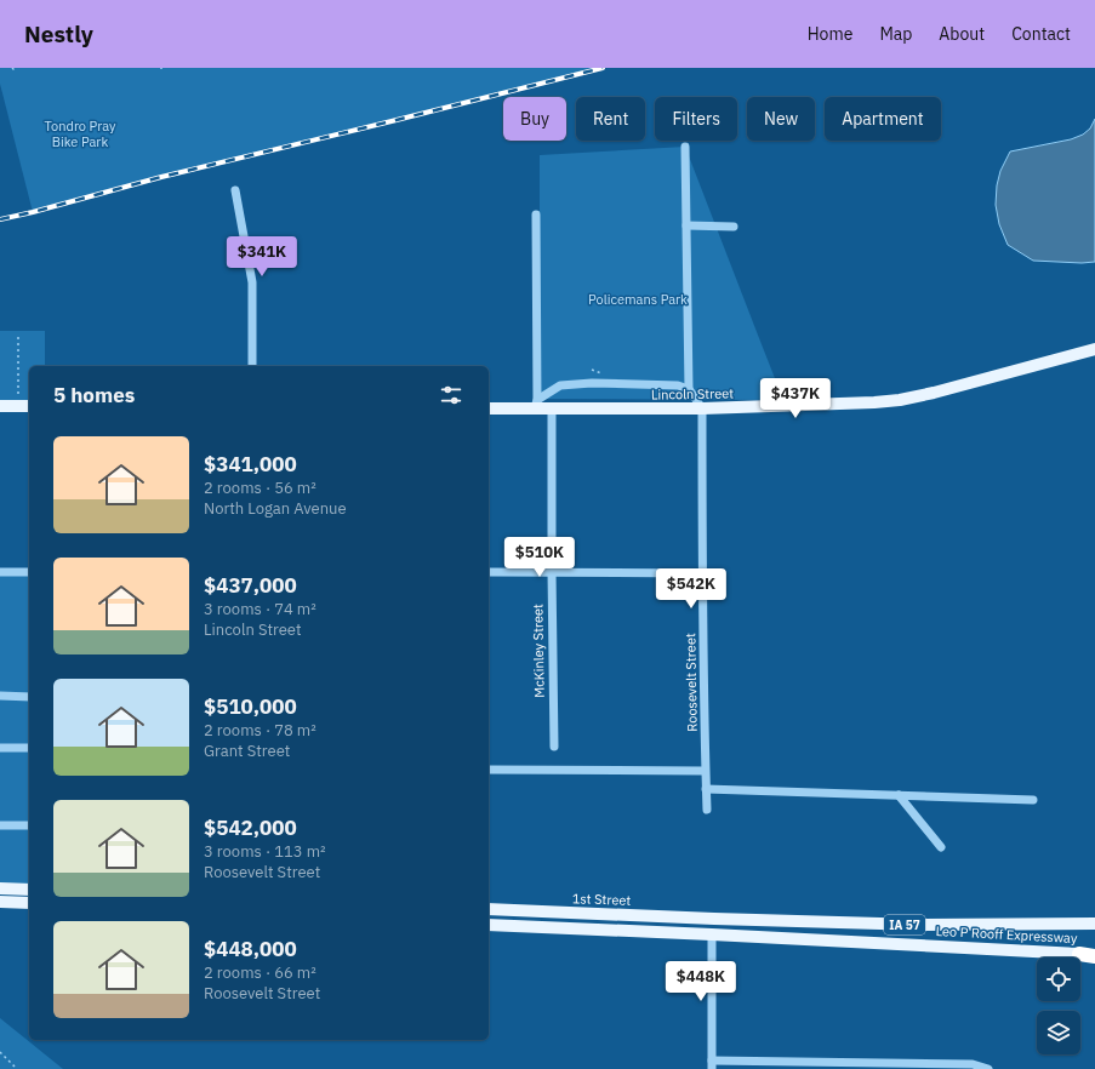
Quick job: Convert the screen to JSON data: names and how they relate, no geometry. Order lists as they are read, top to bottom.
{
  "streets": {
    "main road": [
      "Lincoln Street",
      "1st Street",
      "IA 57",
      "Leo P Rooff Expressway"
    ],
    "street": ["McKinley Street", "Roosevelt Street"]
  },
  "crossings": [
    ["Lincoln Street", "McKinley Street"],
    ["Lincoln Street", "Roosevelt Street"],
    ["1st Street", "Leo P Rooff Expressway"]
  ],
  "parks": ["Tondro Pray Bike Park", "Policemans Park"],
  "page": {
    "header": "Nestly",
    "nav": [
      "Home",
      "Map",
      "About",
      "Contact"
    ],
    "chip": [
      "Buy",
      "Rent",
      "Filters",
      "New",
      "Apartment"
    ],
    "price": [
      "$341K",
      "$437K",
      "$510K",
      "$542K",
      "$448K"
    ],
    "heading": "5 homes",
    "list": [
      {
        "name": "$341,000",
        "note": "2 rooms · 56 m² · North Logan Avenue"
      },
      {
        "name": "$437,000",
        "note": "3 rooms · 74 m² · Lincoln Street"
      },
      {
        "name": "$510,000",
        "note": "2 rooms · 78 m² · Grant Street"
      },
      {
        "name": "$542,000",
        "note": "3 rooms · 113 m² · Roosevelt Street"
      },
      {
        "name": "$448,000",
        "note": "2 rooms · 66 m² · Roosevelt Street"
      }
    ]
  }
}
